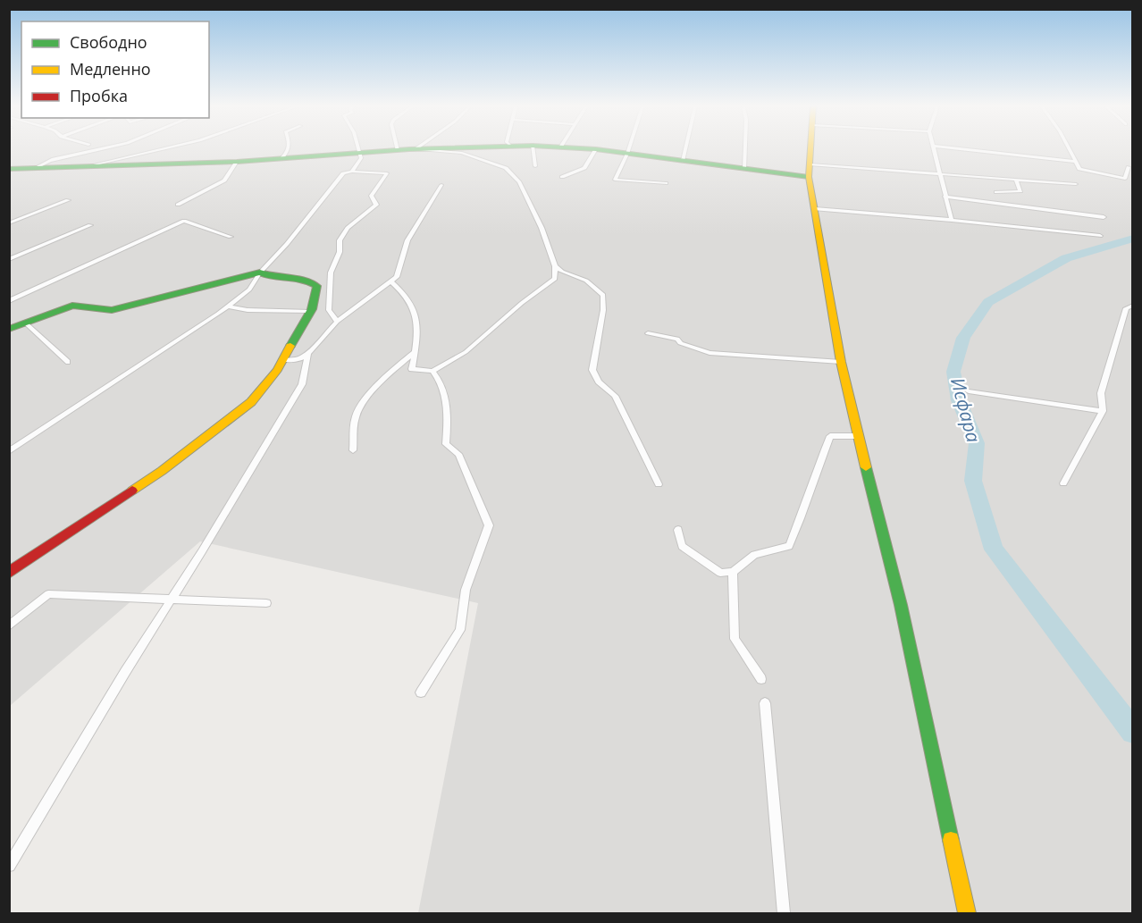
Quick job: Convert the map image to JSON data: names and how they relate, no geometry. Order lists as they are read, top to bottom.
{
  "water": ["Исфара"],
  "legend": ["Свободно", "Медленно", "Пробка"]
}
